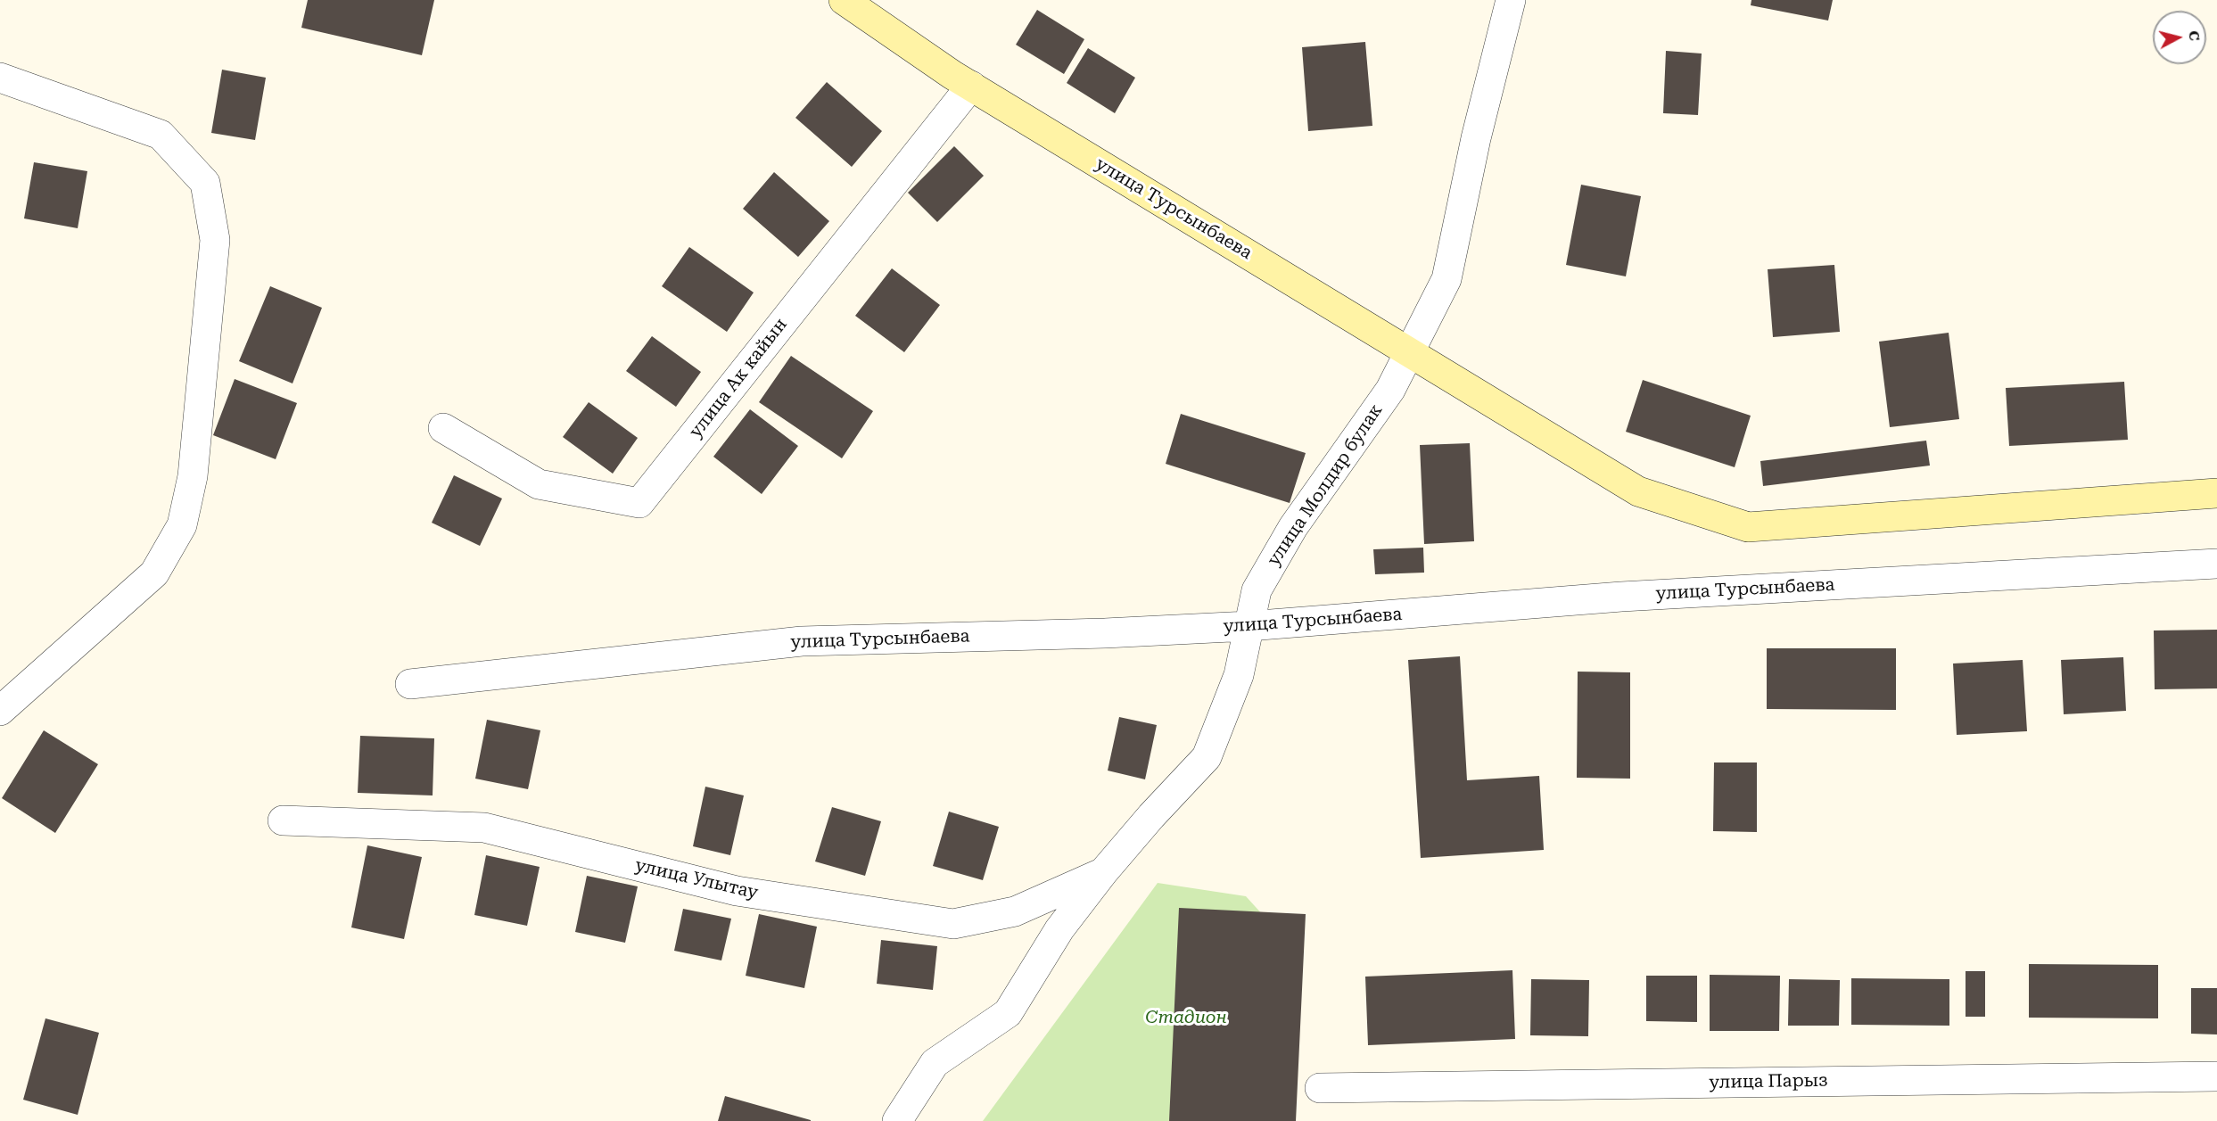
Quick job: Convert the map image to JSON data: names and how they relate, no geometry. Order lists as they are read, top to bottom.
{
  "streets": {
    "street": [
      "улица Турсынбаева",
      "улица Ак кайын",
      "улица Молдир булак",
      "улица Улытау",
      "улица Парыз"
    ]
  },
  "crossings": [
    ["улица Турсынбаева", "улица Ак кайын"],
    ["улица Турсынбаева", "улица Молдир булак"],
    ["улица Молдир булак", "улица Улытау"]
  ],
  "parks": ["Стадион"],
  "north": "right"
}
